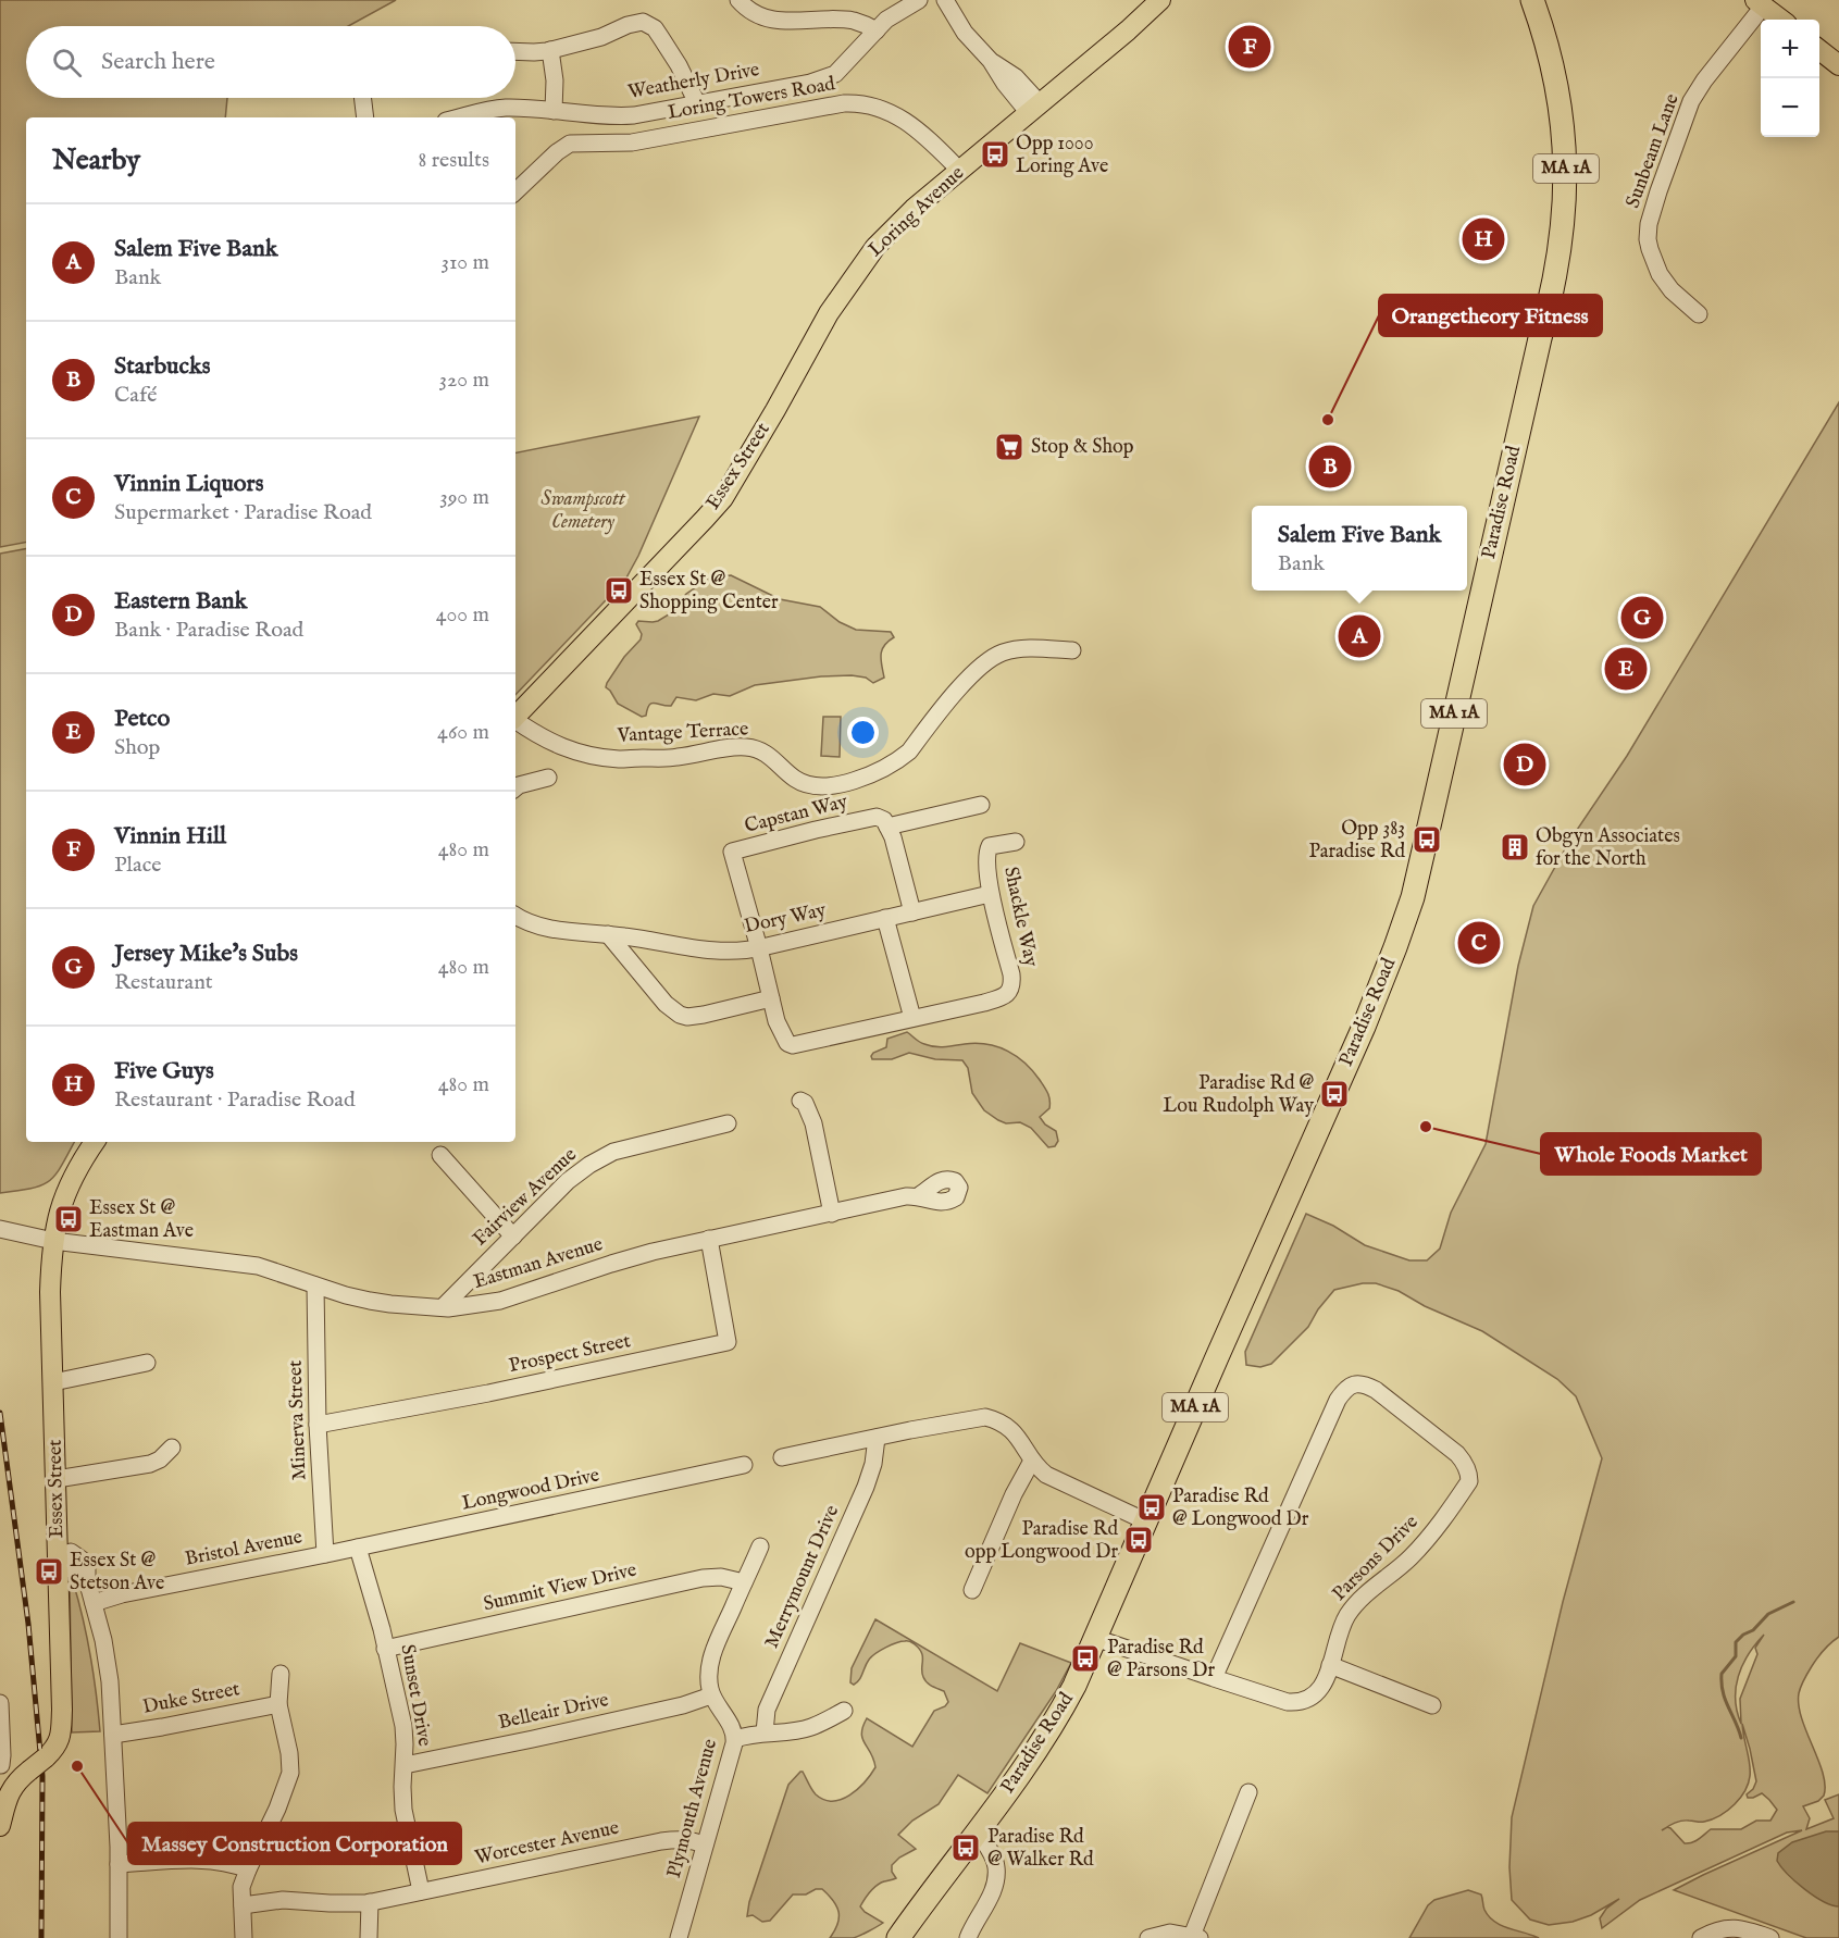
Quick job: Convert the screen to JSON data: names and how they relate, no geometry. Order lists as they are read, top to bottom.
{
  "streets": {
    "highway": ["MA 1A", "Paradise Road"],
    "main road": ["Loring Avenue", "Essex Street"],
    "street": [
      "Weatherly Drive",
      "Loring Towers Road",
      "Sunbeam Lane",
      "Vantage Terrace",
      "Capstan Way",
      "Shackle Way",
      "Dory Way",
      "Fairview Avenue",
      "Eastman Avenue",
      "Prospect Street",
      "Minerva Street",
      "Longwood Drive",
      "Bristol Avenue",
      "Parsons Drive",
      "Merrymount Drive",
      "Summit View Drive",
      "Sunset Drive",
      "Duke Street",
      "Belleair Drive",
      "Plymouth Avenue",
      "Worcester Avenue"
    ]
  },
  "crossings": [
    ["Loring Towers Road", "Loring Avenue"],
    ["Loring Avenue", "Essex Street"],
    ["Essex Street", "Eastman Avenue"],
    ["Paradise Road", "Parsons Drive"],
    ["Capstan Way", "Dory Way"],
    ["Shackle Way", "Dory Way"],
    ["Fairview Avenue", "Eastman Avenue"],
    ["Eastman Avenue", "Prospect Street"],
    ["Eastman Avenue", "Minerva Street"],
    ["Prospect Street", "Minerva Street"],
    ["Minerva Street", "Longwood Drive"],
    ["Minerva Street", "Bristol Avenue"],
    ["Longwood Drive", "Bristol Avenue"],
    ["Longwood Drive", "Sunset Drive"],
    ["Summit View Drive", "Sunset Drive"],
    ["Sunset Drive", "Belleair Drive"],
    ["Sunset Drive", "Worcester Avenue"],
    ["Belleair Drive", "Plymouth Avenue"],
    ["Plymouth Avenue", "Worcester Avenue"]
  ],
  "parks": ["Swampscott Cemetery"],
  "places": {
    "bus stop": [
      "Opp 1000 Loring Ave",
      "Essex St @ Shopping Center",
      "Opp 383 Paradise Rd",
      "Paradise Rd @ Lou Rudolph Way",
      "Essex St @ Eastman Ave",
      "Paradise Rd @ Longwood Dr",
      "Paradise Rd opp Longwood Dr",
      "Essex St @ Stetson Ave",
      "Paradise Rd @ Parsons Dr",
      "Paradise Rd @ Walker Rd"
    ],
    "other": ["Orangetheory Fitness", "Whole Foods Market", "Massey Construction Corporation"],
    "supermarket": ["Stop & Shop"],
    "building": ["Obgyn Associates for the North"]
  },
  "page": {
    "map_buttons": ["+", "−"],
    "pins": [
      "F",
      "H",
      "B",
      "G",
      "A",
      "E",
      "D",
      "C"
    ],
    "search": "Search here",
    "heading": ["Nearby", "8 results"],
    "list": [
      {
        "mark": "A",
        "name": "Salem Five Bank",
        "note": "Bank",
        "value": "310 m"
      },
      {
        "mark": "B",
        "name": "Starbucks",
        "note": "Café",
        "value": "320 m"
      },
      {
        "mark": "C",
        "name": "Vinnin Liquors",
        "note": "Supermarket · Paradise Road",
        "value": "390 m"
      },
      {
        "mark": "D",
        "name": "Eastern Bank",
        "note": "Bank · Paradise Road",
        "value": "400 m"
      },
      {
        "mark": "E",
        "name": "Petco",
        "note": "Shop",
        "value": "460 m"
      },
      {
        "mark": "F",
        "name": "Vinnin Hill",
        "note": "Place",
        "value": "480 m"
      },
      {
        "mark": "G",
        "name": "Jersey Mike's Subs",
        "note": "Restaurant",
        "value": "480 m"
      },
      {
        "mark": "H",
        "name": "Five Guys",
        "note": "Restaurant · Paradise Road",
        "value": "480 m"
      }
    ],
    "popup": ["Salem Five Bank", "Bank"]
  }
}
